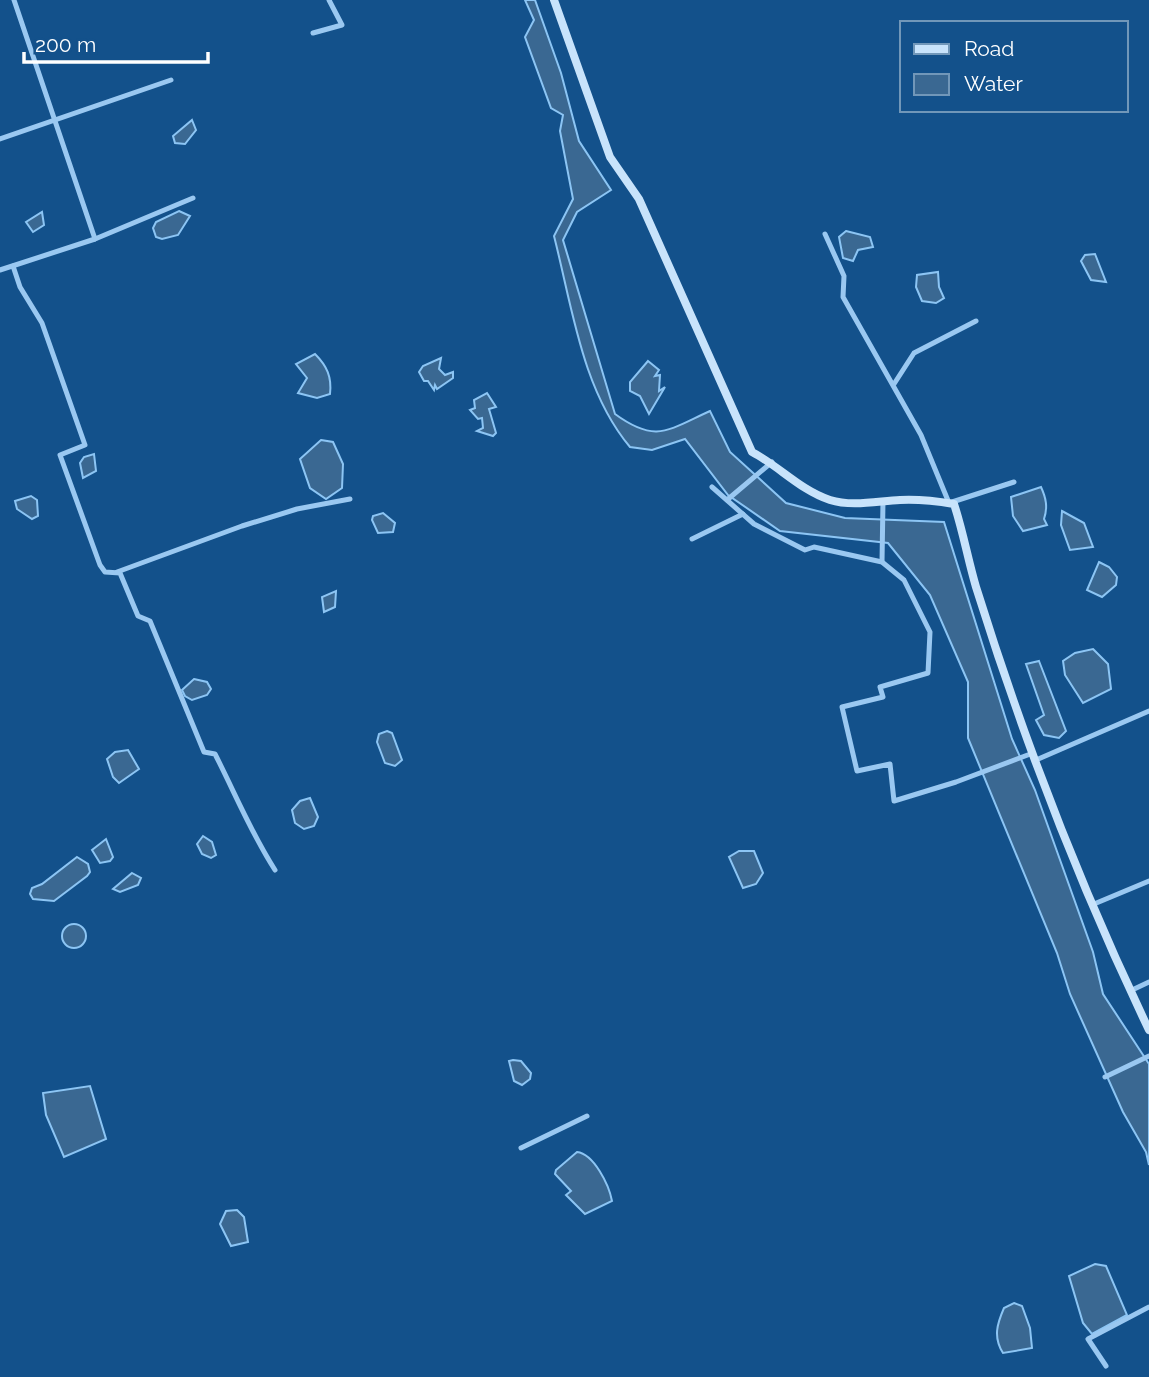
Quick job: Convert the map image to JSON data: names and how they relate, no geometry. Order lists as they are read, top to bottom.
{
  "legend": ["Road", "Water"],
  "scale_bar": "200 m"
}
